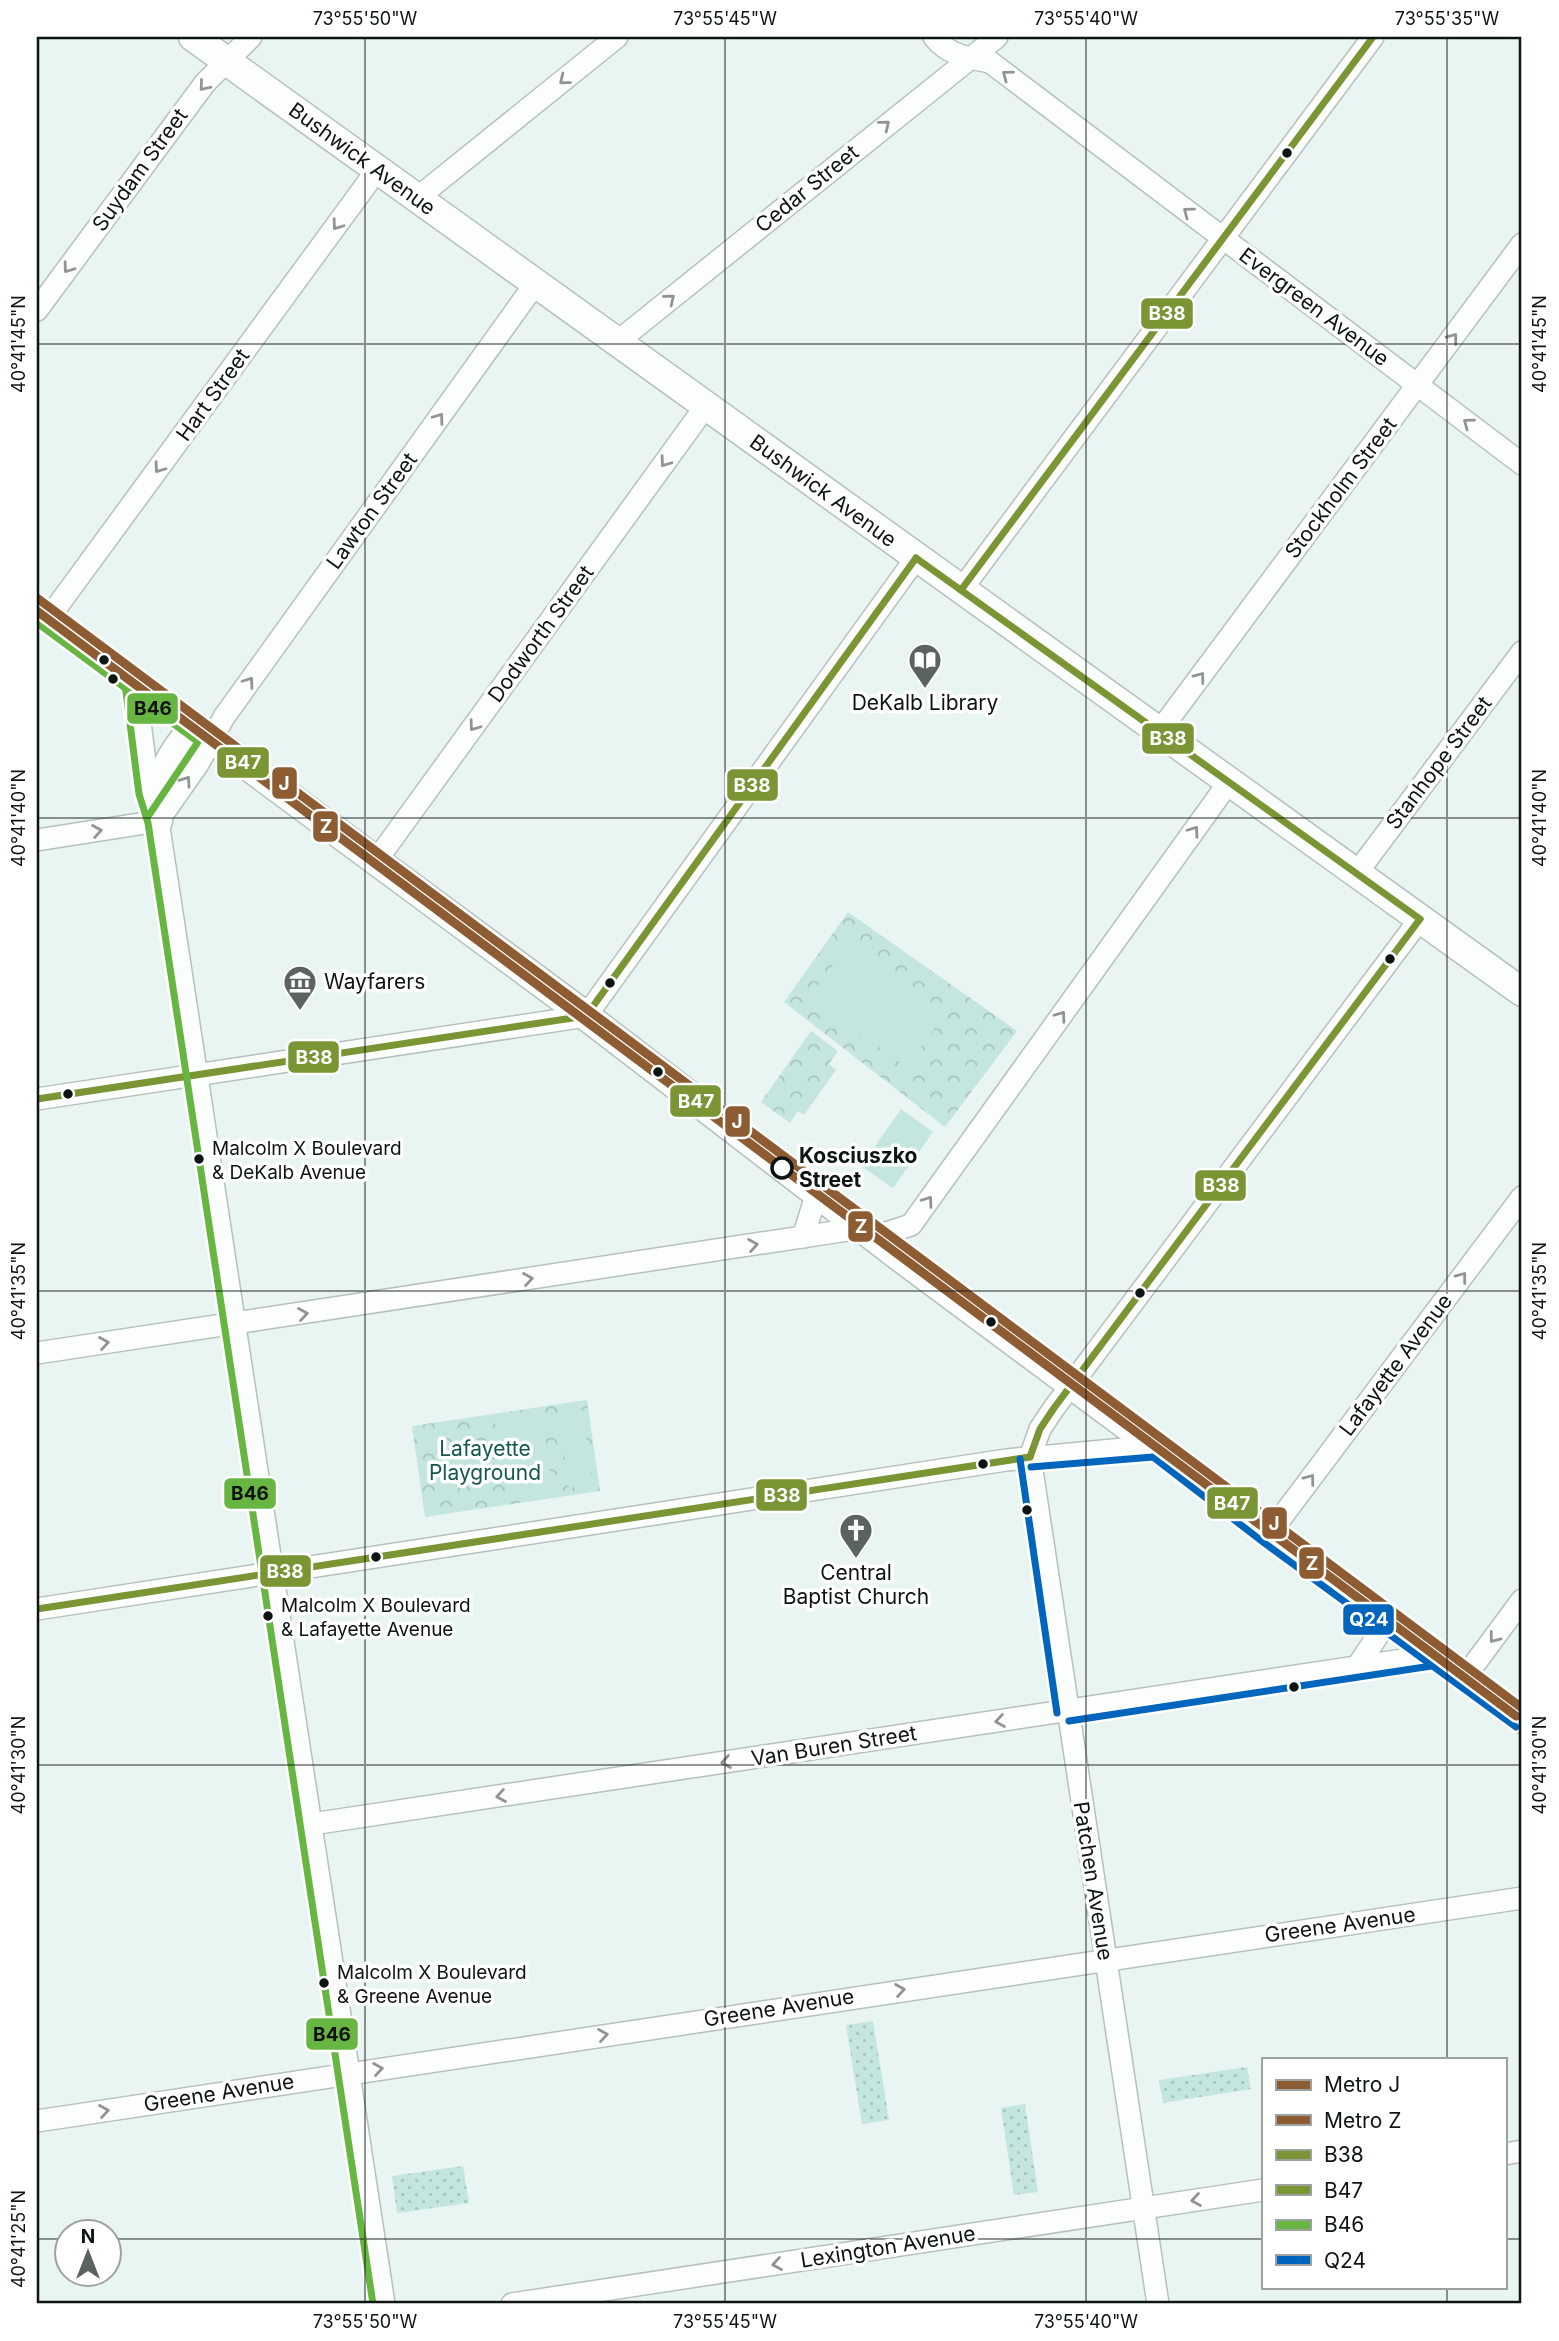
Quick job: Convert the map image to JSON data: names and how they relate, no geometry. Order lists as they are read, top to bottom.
{
  "streets": {
    "main road": ["Bushwick Avenue"],
    "street": [
      "Suydam Street",
      "Cedar Street",
      "Evergreen Avenue",
      "Hart Street",
      "Stockholm Street",
      "Lawton Street",
      "Dodworth Street",
      "Stanhope Street",
      "Lafayette Avenue",
      "Van Buren Street",
      "Patchen Avenue",
      "Greene Avenue",
      "Lexington Avenue"
    ]
  },
  "crossings": [
    ["Bushwick Avenue", "Suydam Street"],
    ["Bushwick Avenue", "Cedar Street"],
    ["Bushwick Avenue", "Hart Street"],
    ["Bushwick Avenue", "Stockholm Street"],
    ["Bushwick Avenue", "Lawton Street"],
    ["Bushwick Avenue", "Dodworth Street"],
    ["Bushwick Avenue", "Stanhope Street"],
    ["Cedar Street", "Evergreen Avenue"],
    ["Evergreen Avenue", "Stockholm Street"],
    ["Van Buren Street", "Patchen Avenue"],
    ["Patchen Avenue", "Greene Avenue"],
    ["Patchen Avenue", "Lexington Avenue"]
  ],
  "one_way": [
    "Suydam Street",
    "Cedar Street",
    "Evergreen Avenue",
    "Hart Street",
    "Stockholm Street",
    "Lawton Street",
    "Dodworth Street",
    "Lafayette Avenue",
    "Van Buren Street",
    "Greene Avenue",
    "Lexington Avenue"
  ],
  "parks": ["Lafayette Playground"],
  "places": {
    "library": ["DeKalb Library"],
    "museum": ["Wayfarers"],
    "other": [
      "Malcolm X Boulevard & DeKalb Avenue",
      "Kosciuszko Street",
      "Malcolm X Boulevard & Lafayette Avenue",
      "Malcolm X Boulevard & Greene Avenue"
    ],
    "church": ["Central Baptist Church"]
  },
  "lines": [
    "transit line B38",
    "metro line J",
    "transit line B47",
    "metro line Z",
    "transit line B46",
    "transit line Q24"
  ],
  "legend": [
    "Metro J",
    "Metro Z",
    "B38",
    "B47",
    "B46",
    "Q24"
  ],
  "north": "top",
  "coordinates": [
    "73°55'50\"W",
    "73°55'45\"W",
    "73°55'40\"W",
    "73°55'35\"W",
    "40°41'45\"N",
    "40°41'40\"N",
    "40°41'35\"N",
    "40°41'30\"N",
    "40°41'25\"N"
  ]
}
